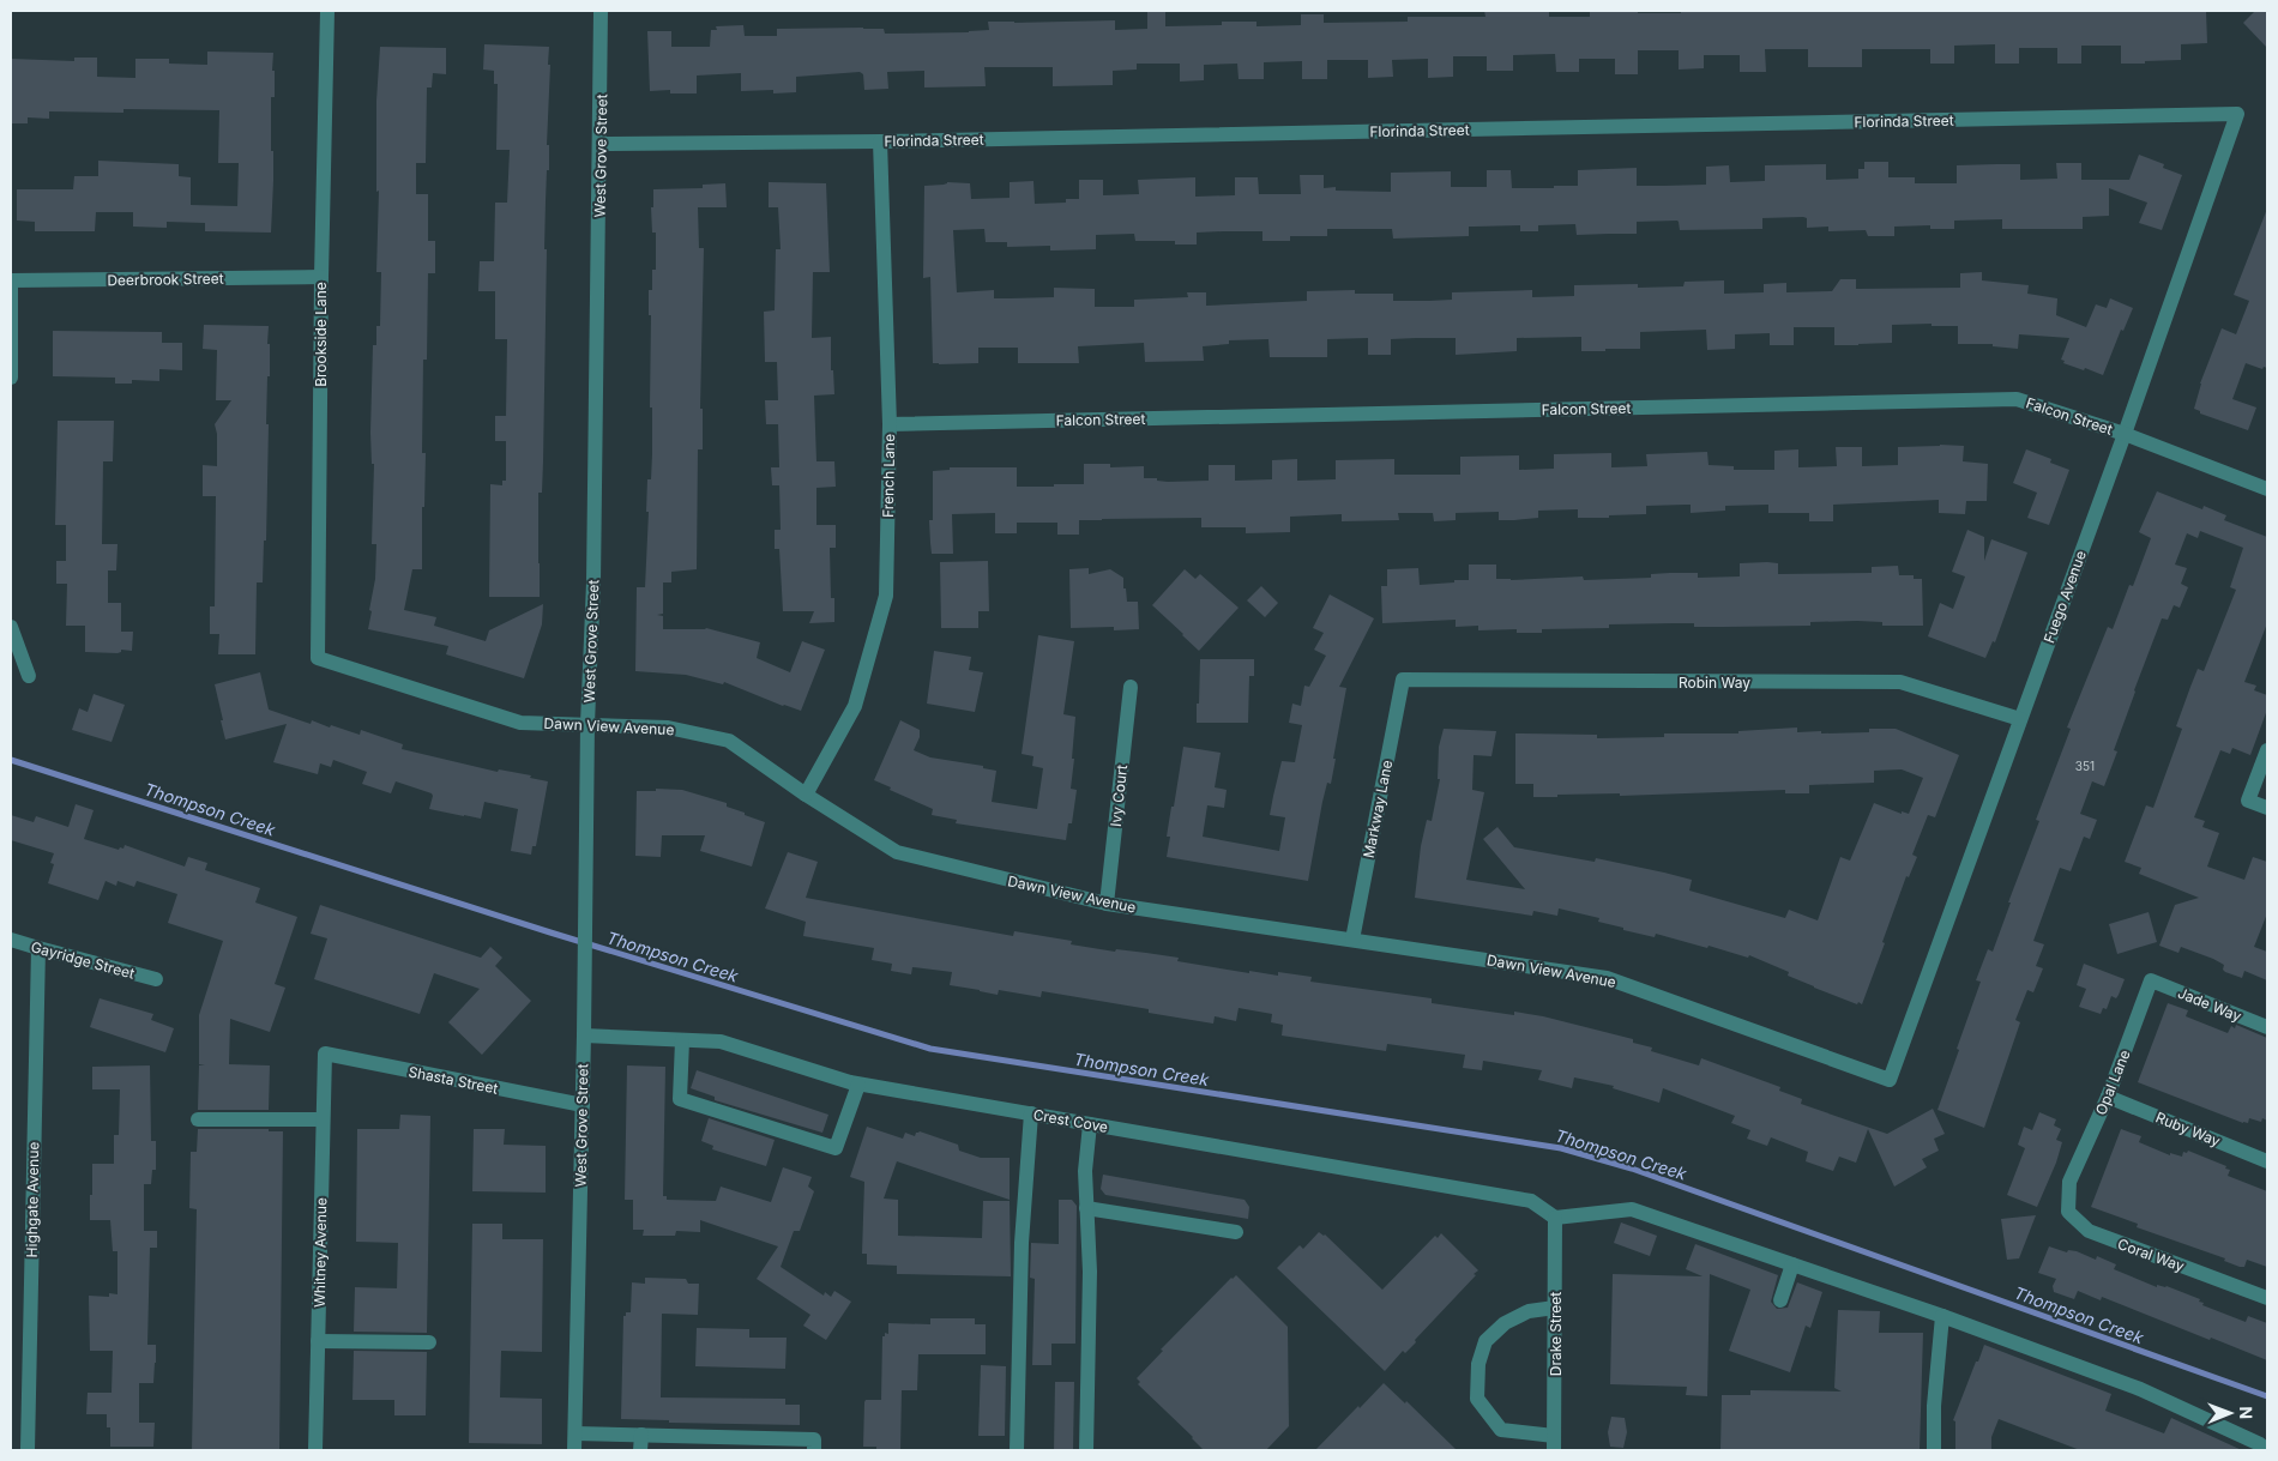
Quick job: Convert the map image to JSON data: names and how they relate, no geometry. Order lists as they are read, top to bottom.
{
  "streets": {
    "street": [
      "Florinda Street",
      "West Grove Street",
      "Deerbrook Street",
      "Brookside Lane",
      "Falcon Street",
      "French Lane",
      "Fuego Avenue",
      "Robin Way",
      "Dawn View Avenue",
      "Ivy Court",
      "Markway Lane",
      "Gayridge Street",
      "Jade Way",
      "Shasta Street",
      "Opal Lane",
      "Crest Cove",
      "Ruby Way",
      "Highgate Avenue",
      "Whitney Avenue",
      "Coral Way",
      "Drake Street"
    ]
  },
  "crossings": [
    ["Florinda Street", "West Grove Street"],
    ["Florinda Street", "French Lane"],
    ["Florinda Street", "Fuego Avenue"],
    ["West Grove Street", "Dawn View Avenue"],
    ["West Grove Street", "Shasta Street"],
    ["West Grove Street", "Crest Cove"],
    ["Deerbrook Street", "Brookside Lane"],
    ["Brookside Lane", "Dawn View Avenue"],
    ["Falcon Street", "French Lane"],
    ["Falcon Street", "Fuego Avenue"],
    ["French Lane", "Dawn View Avenue"],
    ["Fuego Avenue", "Robin Way"],
    ["Fuego Avenue", "Dawn View Avenue"],
    ["Robin Way", "Markway Lane"],
    ["Dawn View Avenue", "Ivy Court"],
    ["Dawn View Avenue", "Markway Lane"],
    ["Gayridge Street", "Highgate Avenue"],
    ["Jade Way", "Opal Lane"],
    ["Shasta Street", "Whitney Avenue"],
    ["Opal Lane", "Ruby Way"],
    ["Opal Lane", "Coral Way"],
    ["Crest Cove", "Drake Street"]
  ],
  "water": ["Thompson Creek"],
  "house_numbers": ["351"],
  "north": "right"
}
